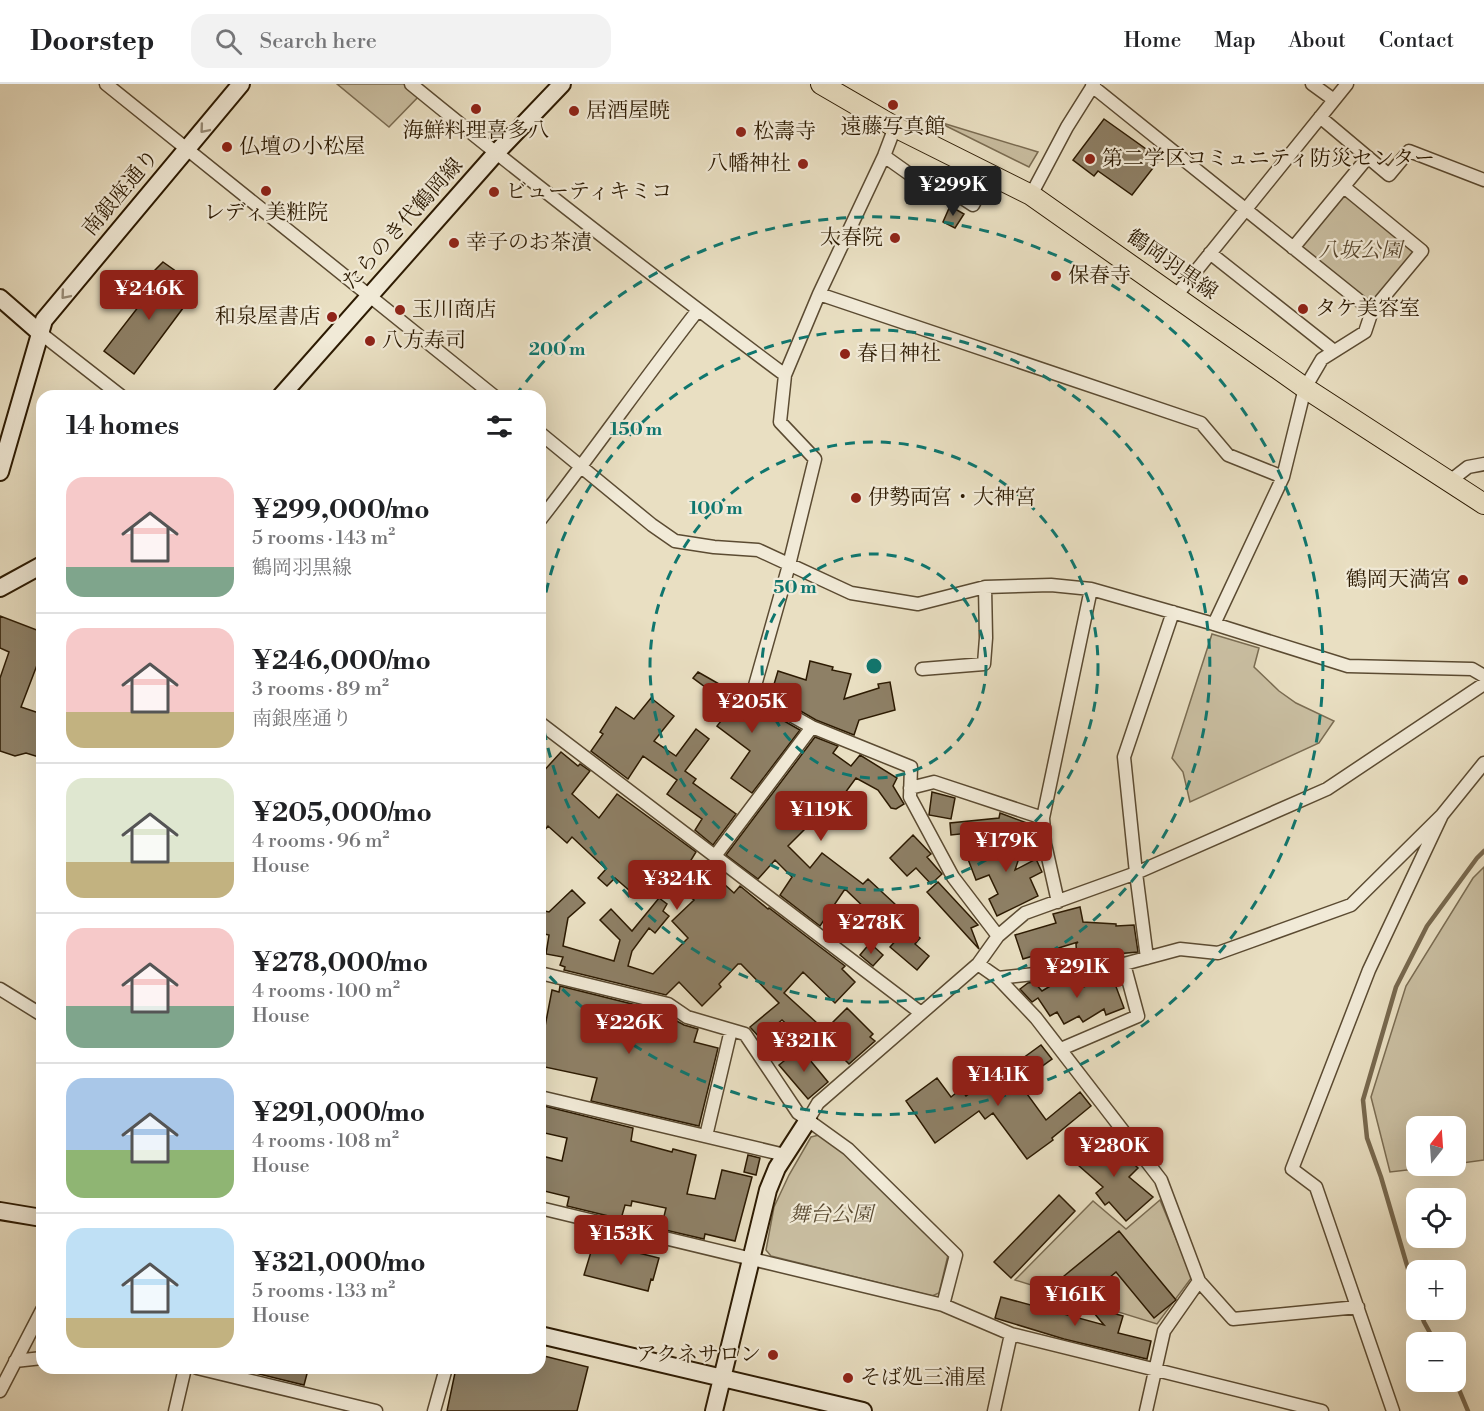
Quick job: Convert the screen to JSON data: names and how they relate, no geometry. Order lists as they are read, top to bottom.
{
  "streets": {
    "main road": ["鶴岡羽黒線"],
    "street": ["南銀座通り", "たらのき代鶴岡線"]
  },
  "one_way": ["南銀座通り"],
  "parks": ["八坂公園", "舞台公園"],
  "places": [
    "遠藤写真館",
    "海鮮料理喜多八",
    "居酒屋暁",
    "松壽寺",
    "仏壇の小松屋",
    "第二学区コミュニティ防災センター",
    "八幡神社",
    "レディ美粧院",
    "ビューティキミコ",
    "太春院",
    "幸子のお茶漬",
    "保春寺",
    "タケ美容室",
    "玉川商店",
    "和泉屋書店",
    "八方寿司",
    "春日神社",
    "伊勢両宮・大神宮",
    "鶴岡天満宮",
    "アクネサロン",
    "そば処三浦屋"
  ],
  "north": "top",
  "page": {
    "header": "Doorstep",
    "search": "Search here",
    "nav": [
      "Home",
      "Map",
      "About",
      "Contact"
    ],
    "price": [
      "¥299K",
      "¥246K",
      "¥205K",
      "¥119K",
      "¥179K",
      "¥324K",
      "¥278K",
      "¥291K",
      "¥226K",
      "¥321K",
      "¥141K",
      "¥280K",
      "¥153K",
      "¥161K"
    ],
    "heading": "14 homes",
    "list": [
      {
        "name": "¥299,000/mo",
        "note": "5 rooms · 143 m² · 鶴岡羽黒線"
      },
      {
        "name": "¥246,000/mo",
        "note": "3 rooms · 89 m² · 南銀座通り"
      },
      {
        "name": "¥205,000/mo",
        "note": "4 rooms · 96 m² · House"
      },
      {
        "name": "¥278,000/mo",
        "note": "4 rooms · 100 m² · House"
      },
      {
        "name": "¥291,000/mo",
        "note": "4 rooms · 108 m² · House"
      },
      {
        "name": "¥321,000/mo",
        "note": "5 rooms · 133 m² · House"
      }
    ],
    "map_buttons": ["+", "−"]
  },
  "rings": [
    "200 m",
    "150 m",
    "100 m",
    "50 m"
  ]
}
